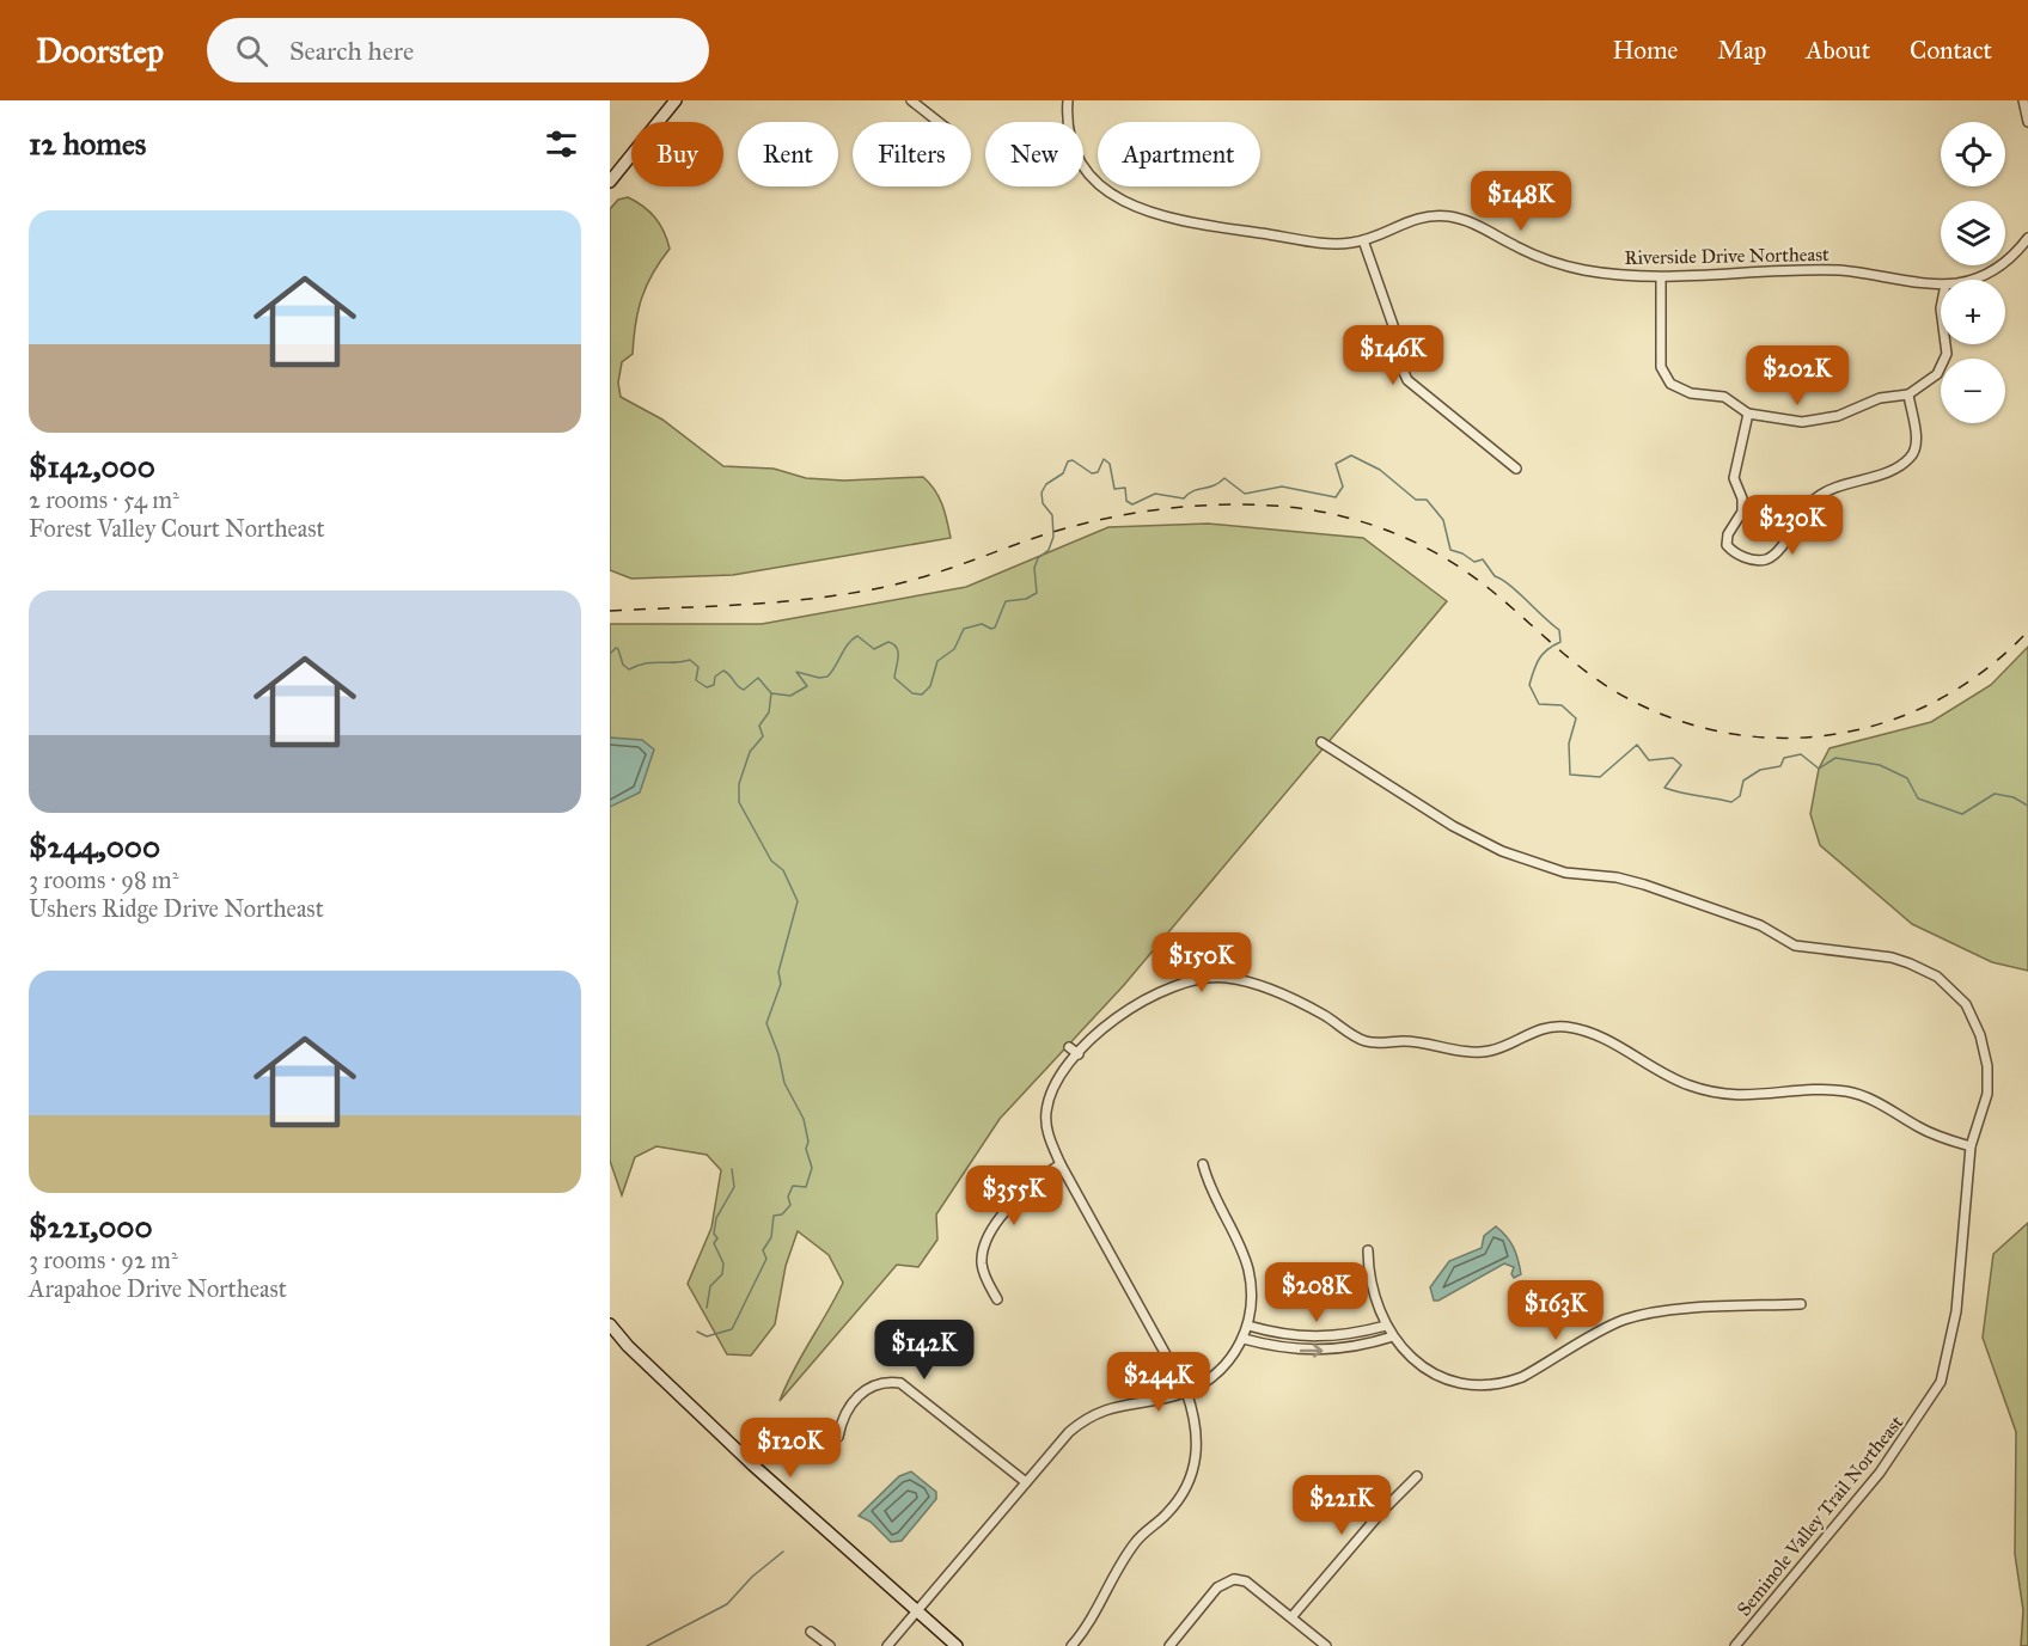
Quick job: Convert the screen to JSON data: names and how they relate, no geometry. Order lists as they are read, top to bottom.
{
  "streets": {
    "street": ["Riverside Drive Northeast", "Seminole Valley Trail Northeast"]
  },
  "page": {
    "header": "Doorstep",
    "search": "Search here",
    "nav": [
      "Home",
      "Map",
      "About",
      "Contact"
    ],
    "heading": "12 homes",
    "map_buttons": ["+", "−"],
    "chip": [
      "Buy",
      "Rent",
      "Filters",
      "New",
      "Apartment"
    ],
    "price": [
      "$148K",
      "$146K",
      "$202K",
      "$230K",
      "$150K",
      "$355K",
      "$208K",
      "$163K",
      "$142K",
      "$244K",
      "$120K",
      "$221K"
    ],
    "list": [
      {
        "name": "$142,000",
        "note": "2 rooms · 54 m² · Forest Valley Court Northeast"
      },
      {
        "name": "$244,000",
        "note": "3 rooms · 98 m² · Ushers Ridge Drive Northeast"
      },
      {
        "name": "$221,000",
        "note": "3 rooms · 92 m² · Arapahoe Drive Northeast"
      }
    ]
  }
}
